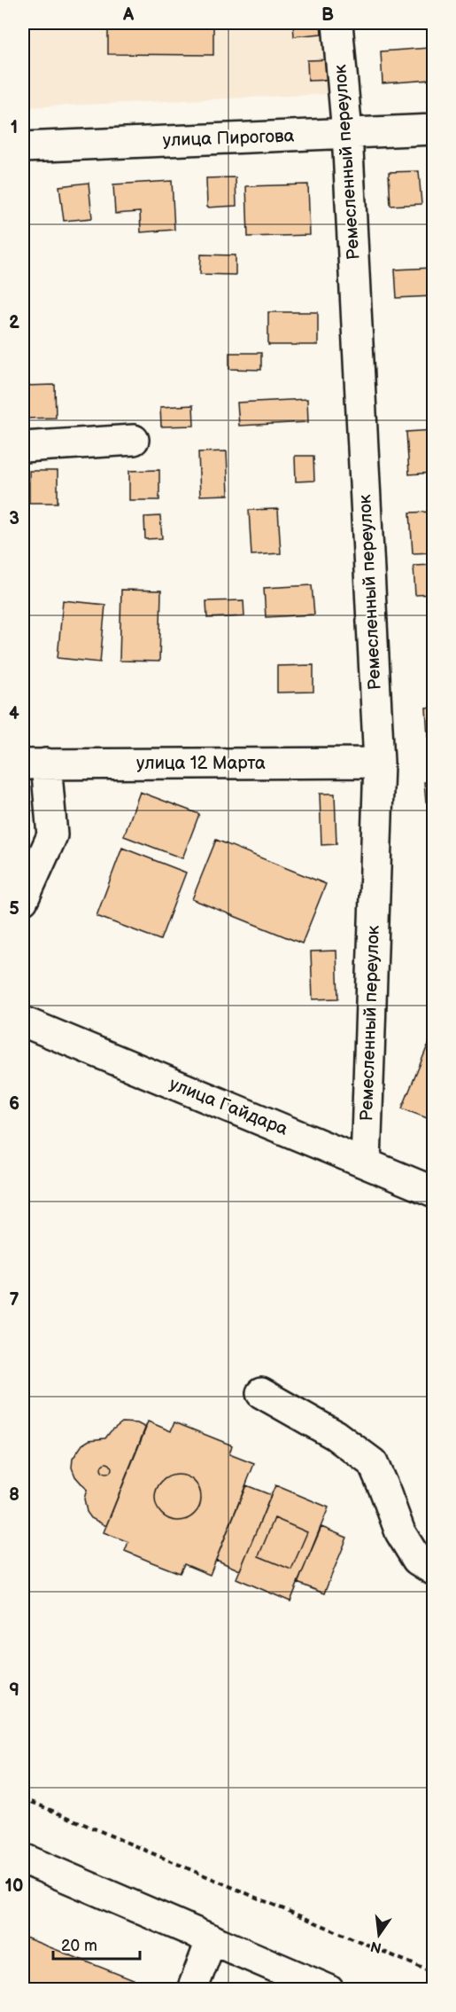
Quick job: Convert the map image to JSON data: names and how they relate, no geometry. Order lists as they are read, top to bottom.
{
  "streets": {
    "street": [
      "улица Пирогова",
      "Ремесленный переулок",
      "улица 12 Марта",
      "улица Гайдара"
    ]
  },
  "crossings": [
    ["улица Пирогова", "Ремесленный переулок"],
    ["Ремесленный переулок", "улица 12 Марта"],
    ["Ремесленный переулок", "улица Гайдара"]
  ],
  "scale_bar": "20 m",
  "north": "bottom",
  "grid": {
    "columns": ["A", "B"],
    "rows": [
      "1",
      "2",
      "3",
      "4",
      "5",
      "6",
      "7",
      "8",
      "9",
      "10"
    ]
  }
}
